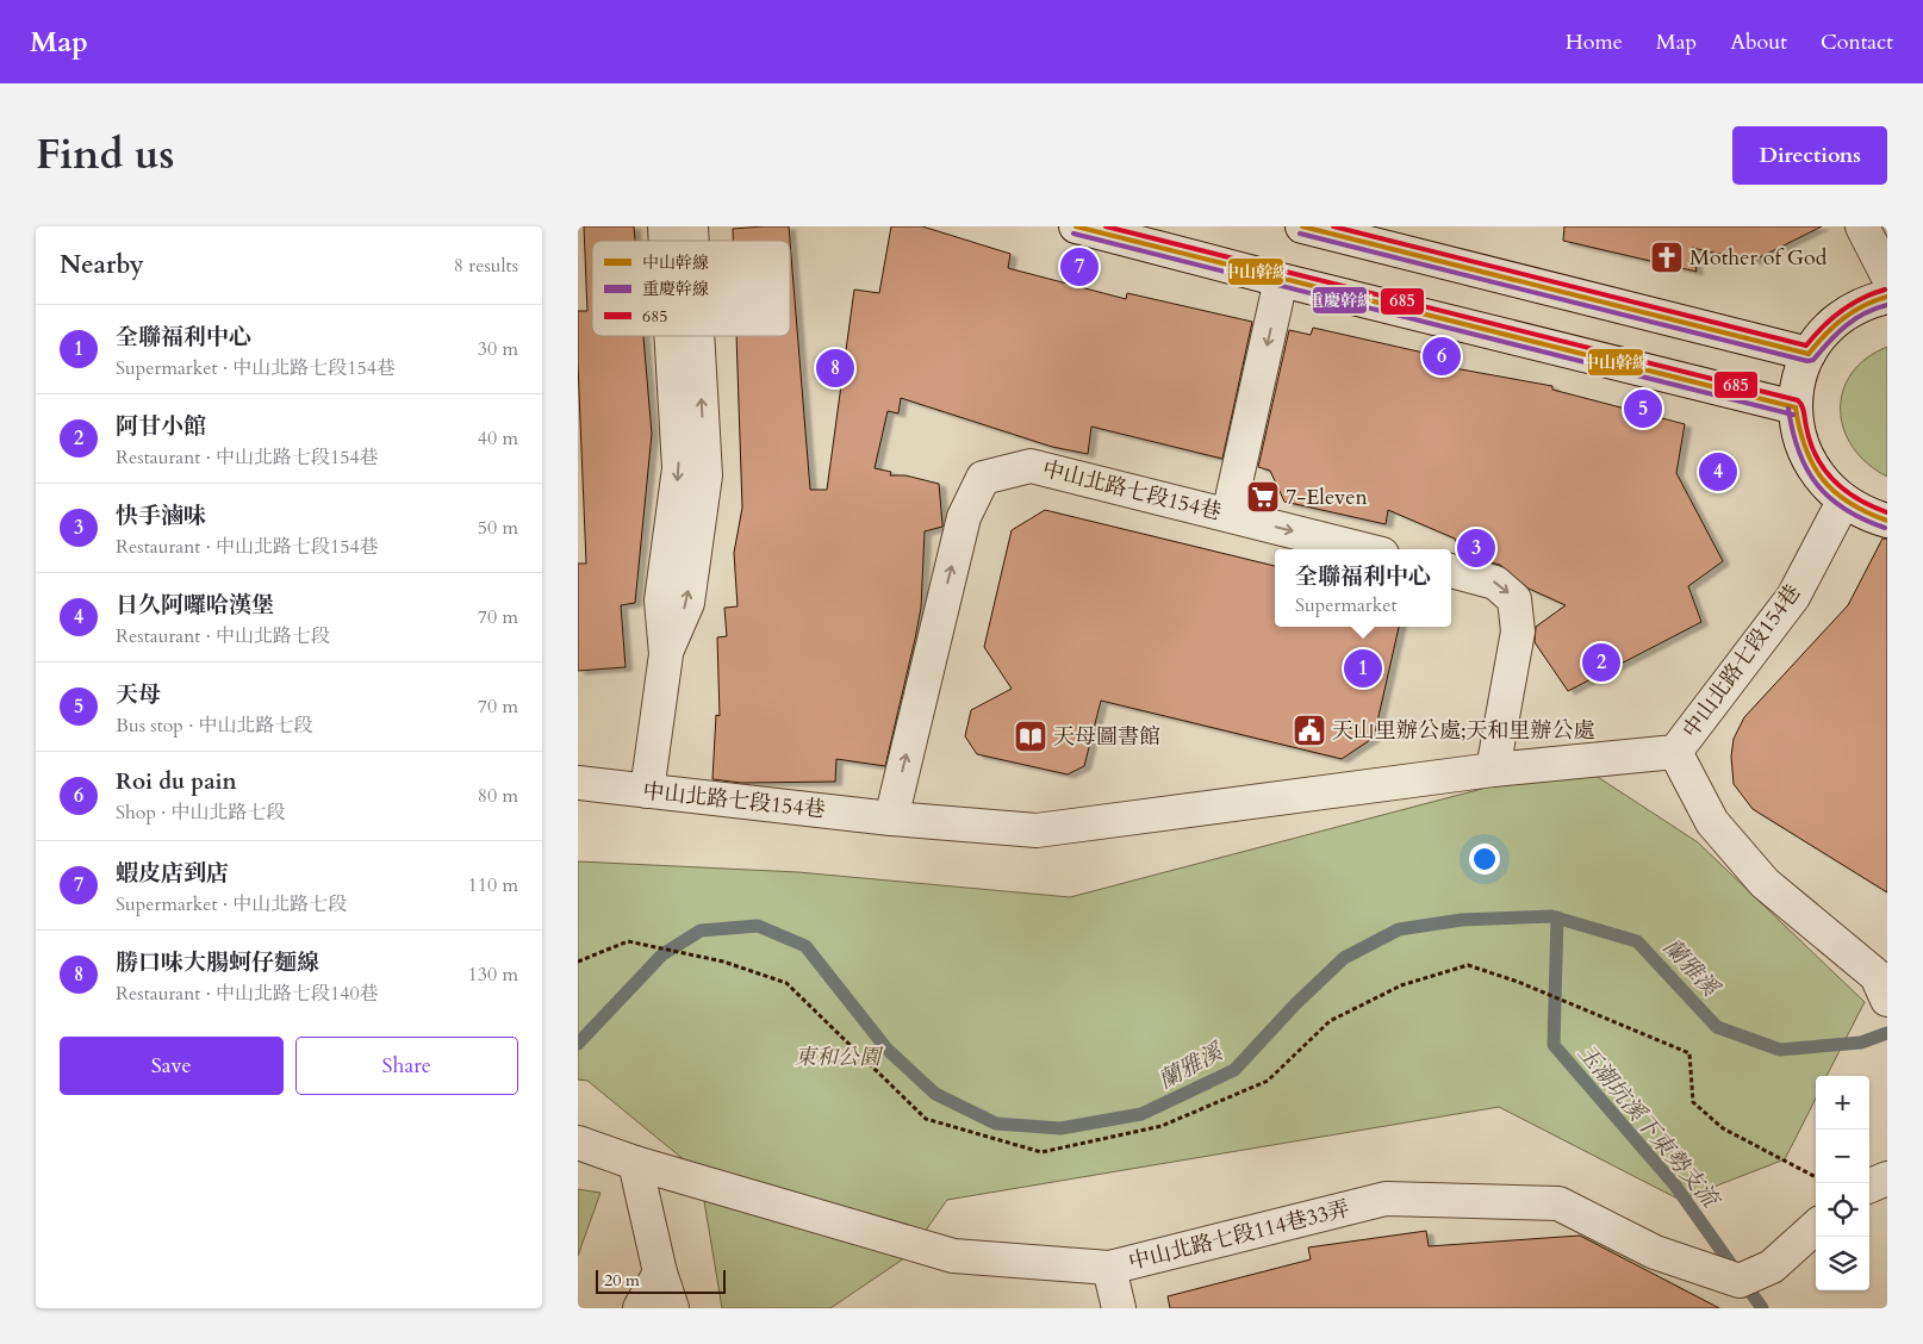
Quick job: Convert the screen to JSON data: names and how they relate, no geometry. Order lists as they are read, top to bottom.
{
  "streets": {
    "street": ["中山北路七段154巷", "中山北路七段114巷33弄"]
  },
  "water": ["蘭雅溪", "玉潮坑溪下東勢支流"],
  "parks": ["東和公園"],
  "places": {
    "church": ["Mother of God"],
    "supermarket": ["7-Eleven"],
    "public building": ["天山里辦公處;天和里辦公處"],
    "library": ["天母圖書館"]
  },
  "lines": ["transit line 中山幹線", "transit line 685", "transit line 重慶幹線"],
  "legend": ["中山幹線", "重慶幹線", "685"],
  "scale_bar": "20 m",
  "page": {
    "header": "Map",
    "nav": [
      "Home",
      "Map",
      "About",
      "Contact"
    ],
    "title": "Find us",
    "buttons": [
      "Directions",
      ["Save", "Share"]
    ],
    "heading": ["Nearby", "8 results"],
    "pins": [
      "7",
      "6",
      "8",
      "5",
      "4",
      "3",
      "2",
      "1"
    ],
    "list": [
      {
        "mark": "1",
        "name": "全聯福利中心",
        "note": "Supermarket · 中山北路七段154巷",
        "value": "30 m"
      },
      {
        "mark": "2",
        "name": "阿甘小館",
        "note": "Restaurant · 中山北路七段154巷",
        "value": "40 m"
      },
      {
        "mark": "3",
        "name": "快手滷味",
        "note": "Restaurant · 中山北路七段154巷",
        "value": "50 m"
      },
      {
        "mark": "4",
        "name": "日久阿囉哈漢堡",
        "note": "Restaurant · 中山北路七段",
        "value": "70 m"
      },
      {
        "mark": "5",
        "name": "天母",
        "note": "Bus stop · 中山北路七段",
        "value": "70 m"
      },
      {
        "mark": "6",
        "name": "Roi du pain",
        "note": "Shop · 中山北路七段",
        "value": "80 m"
      },
      {
        "mark": "7",
        "name": "蝦皮店到店",
        "note": "Supermarket · 中山北路七段",
        "value": "110 m"
      },
      {
        "mark": "8",
        "name": "勝口味大腸蚵仔麵線",
        "note": "Restaurant · 中山北路七段140巷",
        "value": "130 m"
      }
    ],
    "popup": ["全聯福利中心", "Supermarket"],
    "map_buttons": ["+", "−"],
    "scale": "20 m"
  }
}
